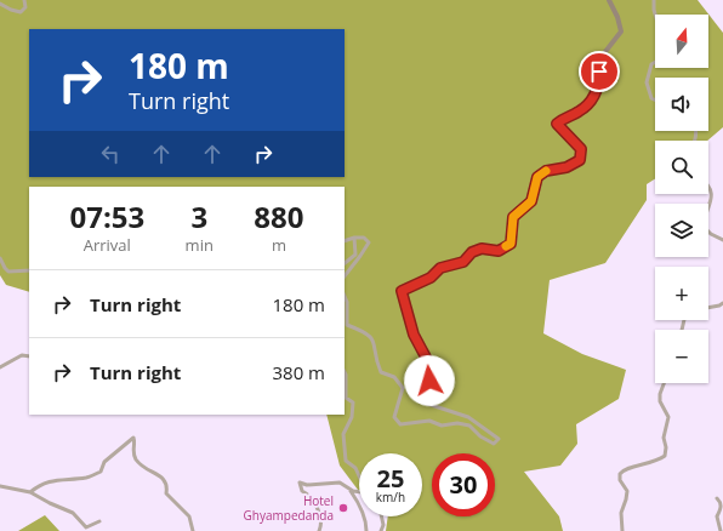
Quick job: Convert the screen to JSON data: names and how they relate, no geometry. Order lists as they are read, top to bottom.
{
  "places": ["Hotel Ghyampedanda"],
  "north": "top",
  "page": {
    "map_buttons": ["+", "−"],
    "turn": ["180 m", "Turn right"],
    "eta": [
      "07:53",
      "Arrival",
      "3",
      "min",
      "880",
      "m"
    ],
    "list": [
      {
        "name": "Turn right",
        "value": "180 m"
      },
      {
        "name": "Turn right",
        "value": "380 m"
      }
    ],
    "speed": "25 km/h",
    "limit": "30"
  }
}
